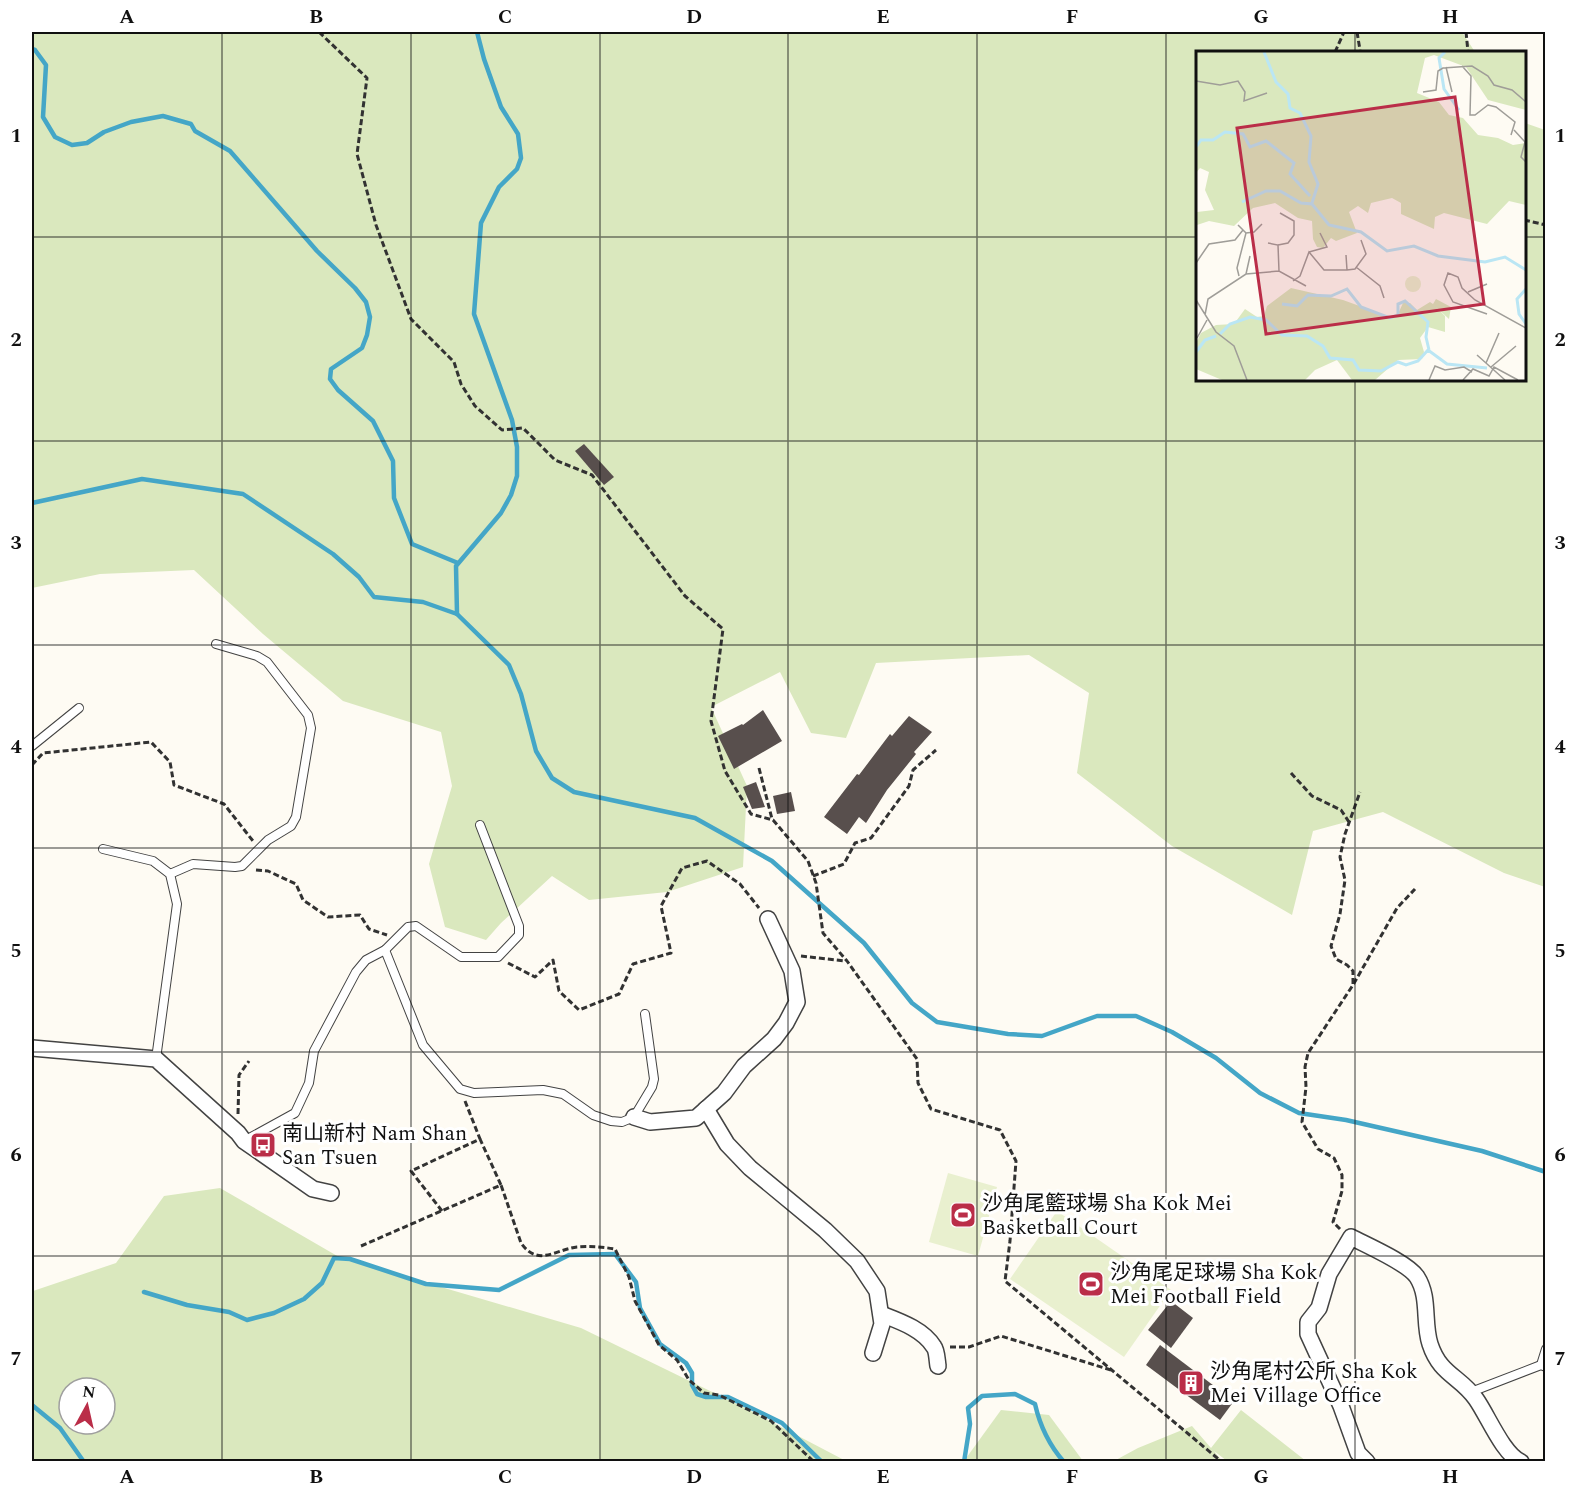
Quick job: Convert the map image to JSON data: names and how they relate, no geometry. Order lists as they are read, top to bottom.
{
  "places": {
    "bus stop": ["南山新村 Nam Shan San Tsuen"],
    "sports": ["沙角尾籃球場 Sha Kok Mei Basketball Court", "沙角尾足球場 Sha Kok Mei Football Field"],
    "building": ["沙角尾村公所 Sha Kok Mei Village Office"]
  },
  "north": "top",
  "grid": {
    "columns": [
      "A",
      "B",
      "C",
      "D",
      "E",
      "F",
      "G",
      "H"
    ],
    "rows": [
      "1",
      "2",
      "3",
      "4",
      "5",
      "6",
      "7"
    ]
  }
}
